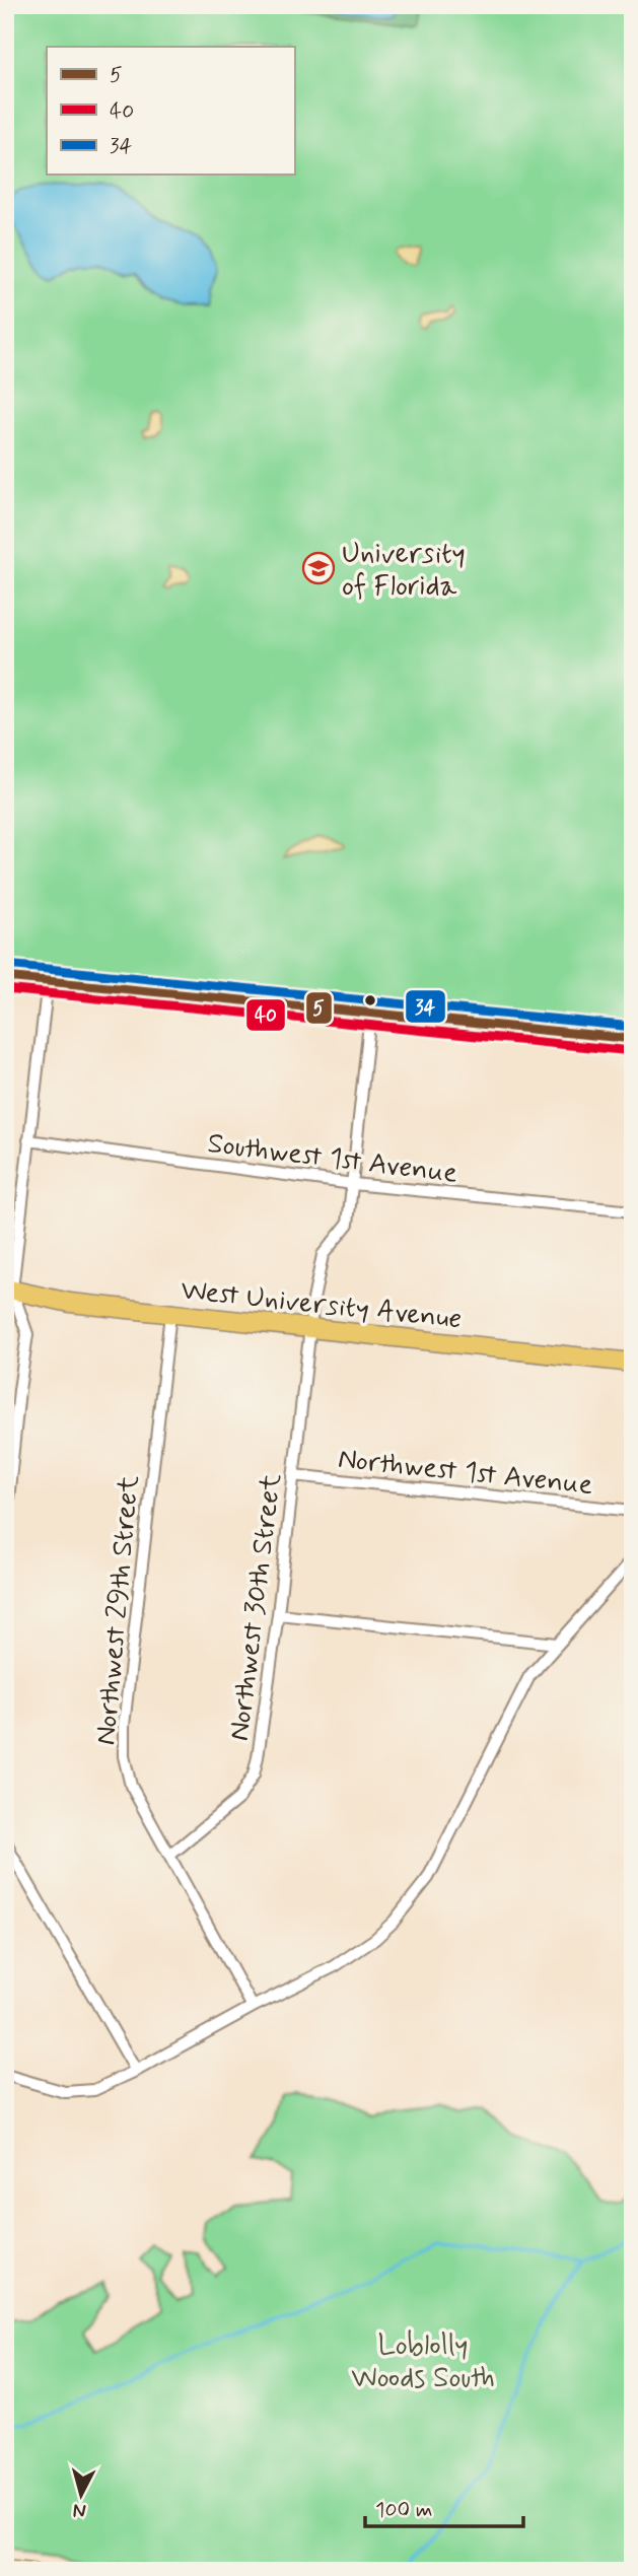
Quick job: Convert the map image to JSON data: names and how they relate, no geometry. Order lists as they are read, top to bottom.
{
  "streets": {
    "main road": ["West University Avenue"],
    "street": [
      "Southwest 1st Avenue",
      "Northwest 1st Avenue",
      "Northwest 30th Street",
      "Northwest 29th Street"
    ]
  },
  "crossings": [
    ["Southwest 1st Avenue", "Northwest 30th Street"],
    ["West University Avenue", "Northwest 30th Street"],
    ["West University Avenue", "Northwest 29th Street"],
    ["Northwest 1st Avenue", "Northwest 30th Street"],
    ["Northwest 30th Street", "Northwest 29th Street"]
  ],
  "parks": ["Loblolly Woods South"],
  "places": {
    "school or university": ["University of Florida"]
  },
  "lines": ["transit line 34", "transit line 5", "transit line 40"],
  "legend": ["5", "40", "34"],
  "scale_bar": "100 m",
  "north": "bottom"
}
